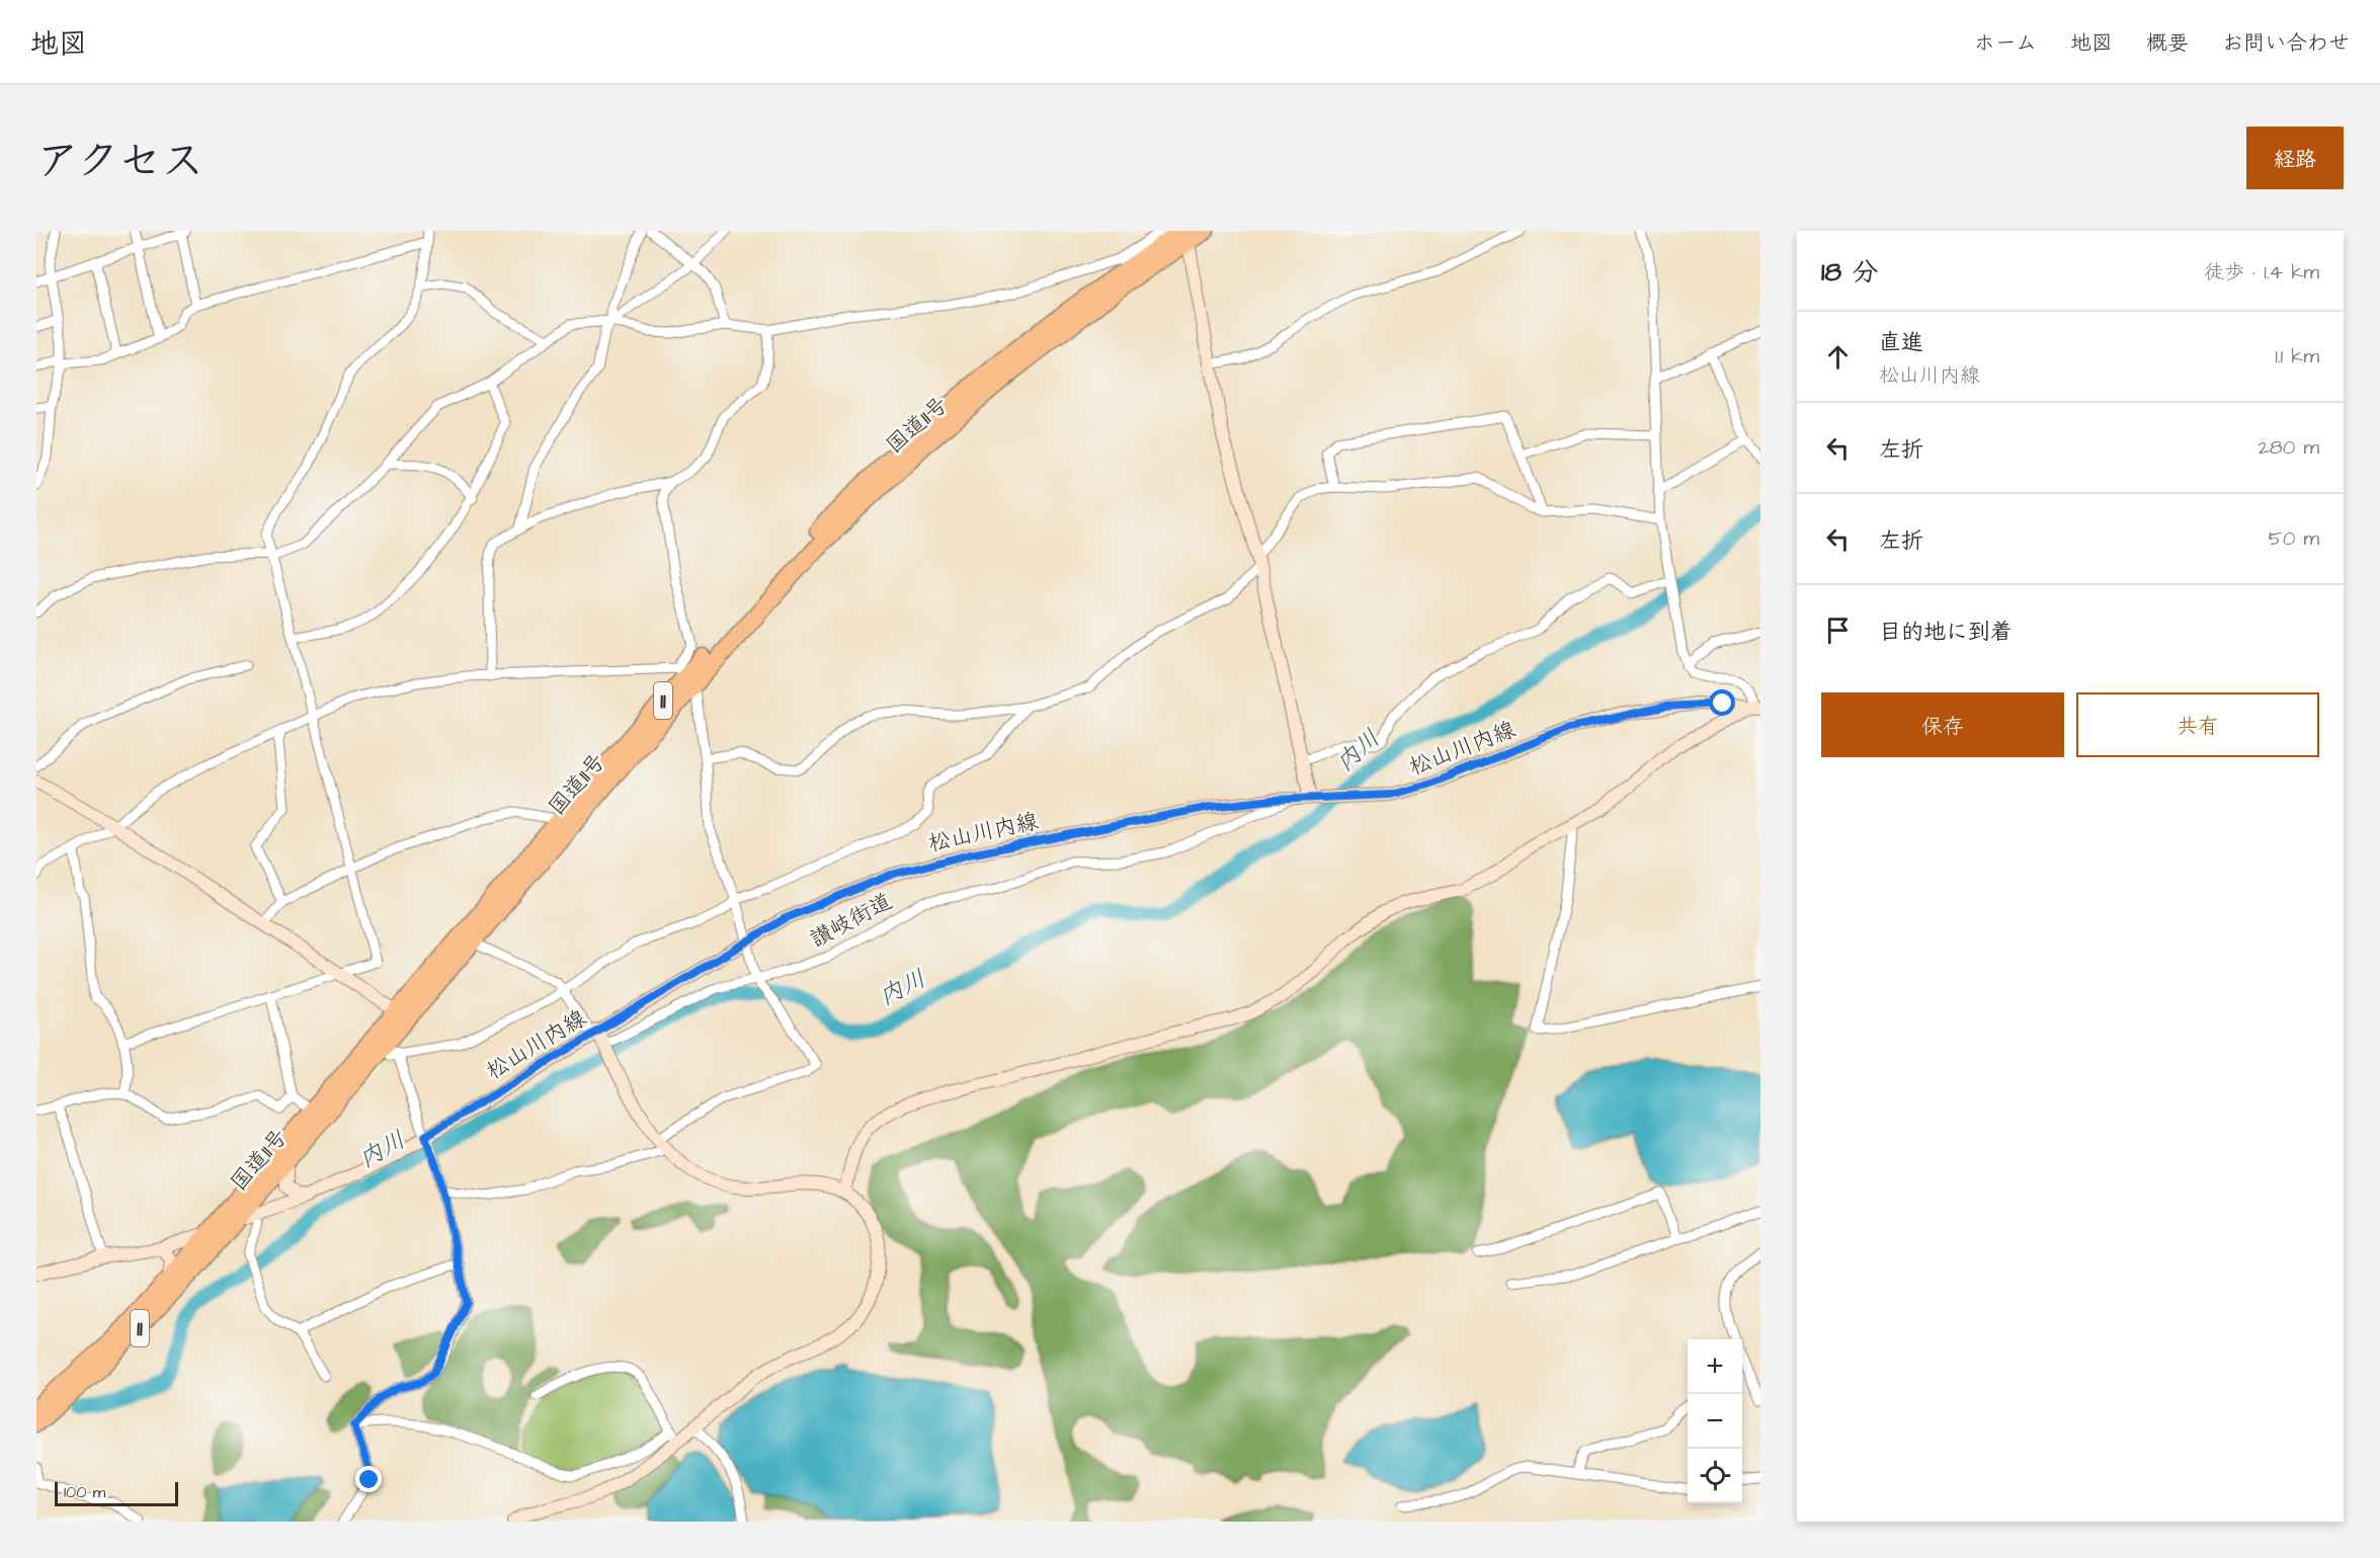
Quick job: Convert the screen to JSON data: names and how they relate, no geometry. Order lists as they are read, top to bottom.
{
  "streets": {
    "highway": ["国道11号", "11"],
    "street": ["松山川内線", "讃岐街道"]
  },
  "crossings": [
    ["国道11号", "松山川内線"],
    ["松山川内線", "讃岐街道"]
  ],
  "water": ["内川"],
  "scale_bar": "100 m",
  "page": {
    "header": "地図",
    "nav": [
      "ホーム",
      "地図",
      "概要",
      "お問い合わせ"
    ],
    "title": "アクセス",
    "buttons": [
      "経路",
      ["保存", "共有"]
    ],
    "heading": ["18 分", "徒歩 · 1.4 km"],
    "list": [
      ["直進", "松山川内線", "1.1 km"],
      ["左折", "280 m"],
      ["左折", "50 m"],
      "目的地に到着"
    ],
    "map_buttons": ["+", "−"],
    "scale": "100 m"
  }
}
